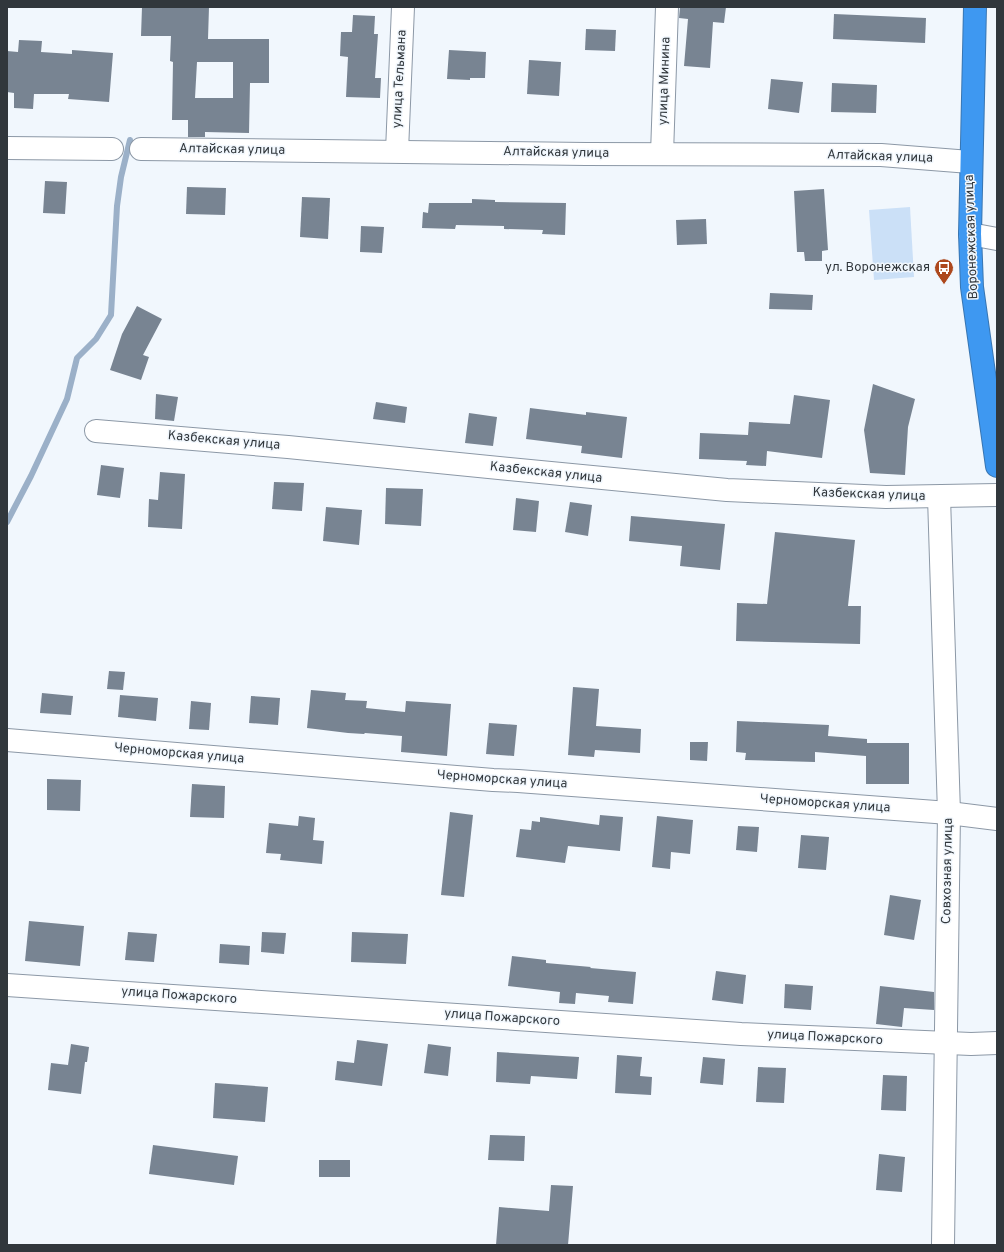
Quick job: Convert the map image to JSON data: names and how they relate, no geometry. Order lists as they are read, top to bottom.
{
  "streets": {
    "highway": ["Воронежская улица"],
    "street": [
      "улица Тельмана",
      "улица Минина",
      "Алтайская улица",
      "Казбекская улица",
      "Черноморская улица",
      "Совхозная улица",
      "улица Пожарского"
    ]
  },
  "crossings": [
    ["улица Тельмана", "Алтайская улица"],
    ["улица Минина", "Алтайская улица"],
    ["Алтайская улица", "Воронежская улица"],
    ["Казбекская улица", "Совхозная улица"],
    ["Черноморская улица", "Совхозная улица"],
    ["Совхозная улица", "улица Пожарского"]
  ],
  "places": {
    "bus stop": ["ул. Воронежская"]
  }
}
